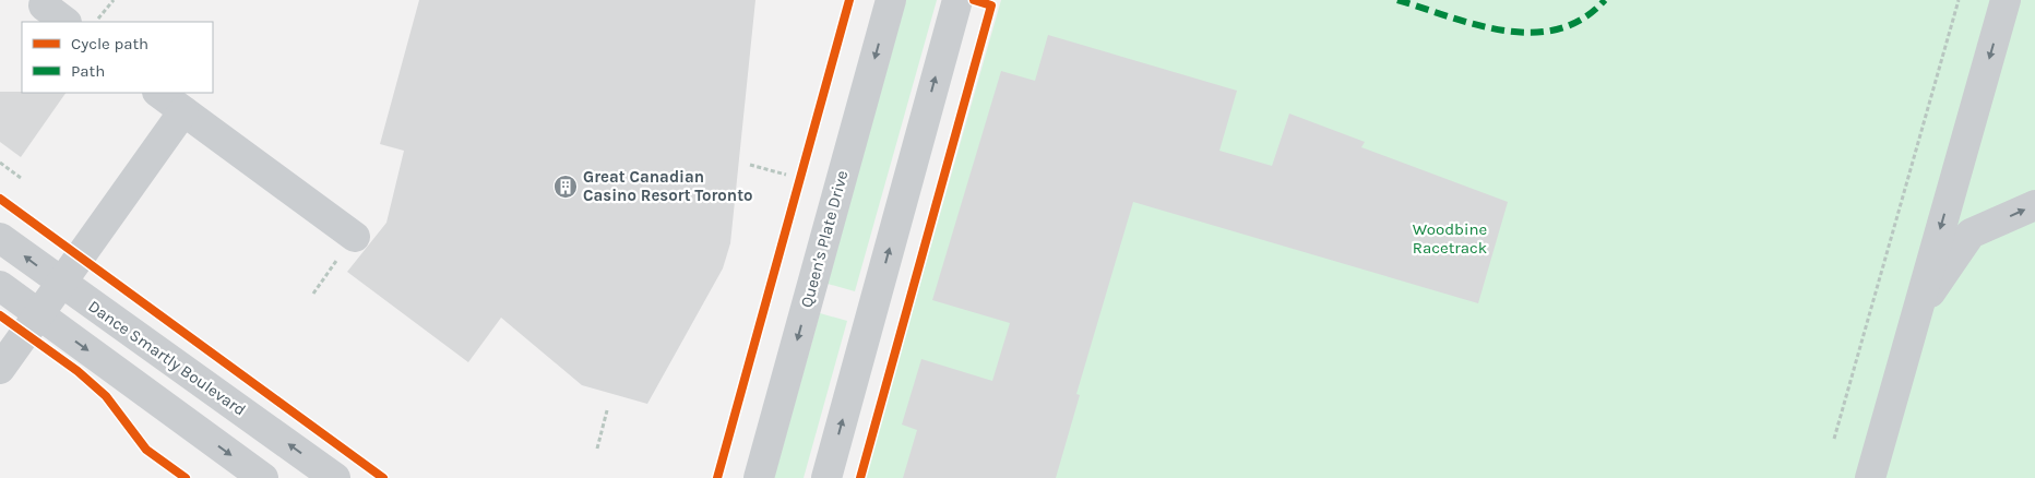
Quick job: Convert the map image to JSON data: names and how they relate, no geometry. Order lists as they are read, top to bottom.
{
  "streets": {
    "street": ["Queen's Plate Drive", "Dance Smartly Boulevard"]
  },
  "parks": ["Woodbine Racetrack"],
  "places": {
    "building": ["Great Canadian Casino Resort Toronto"]
  },
  "legend": ["Cycle path", "Path"]
}
